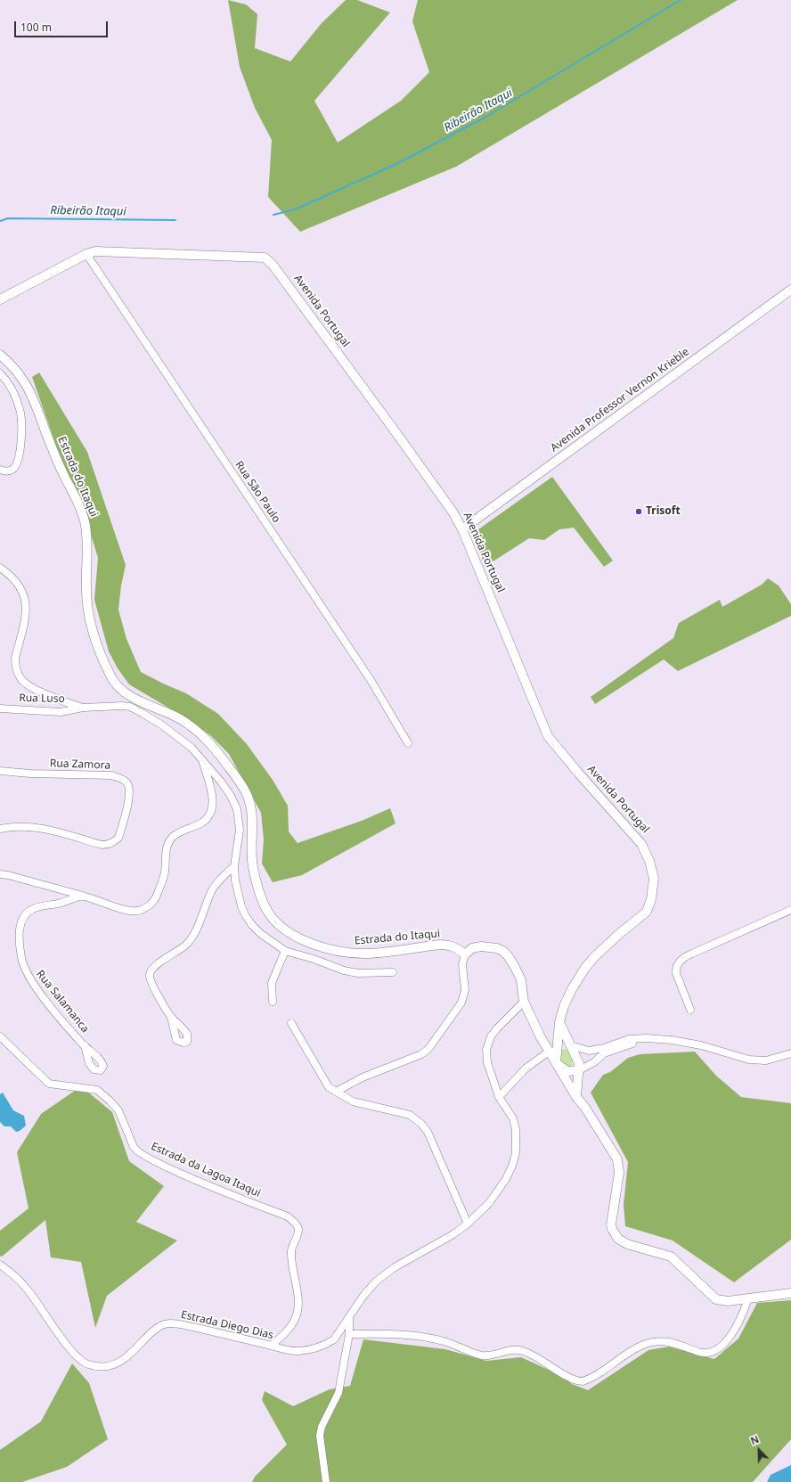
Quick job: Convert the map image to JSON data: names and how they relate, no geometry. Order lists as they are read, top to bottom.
{
  "streets": {
    "street": [
      "Avenida Portugal",
      "Avenida Professor Vernon Krieble",
      "Estrada do Itaqui",
      "Rua São Paulo",
      "Rua Luso",
      "Rua Zamora",
      "Rua Salamanca",
      "Estrada da Lagoa Itaqui",
      "Estrada Diego Dias"
    ]
  },
  "crossings": [
    ["Avenida Portugal", "Avenida Professor Vernon Krieble"],
    ["Avenida Portugal", "Rua São Paulo"],
    ["Estrada da Lagoa Itaqui", "Estrada Diego Dias"]
  ],
  "water": ["Ribeirão Itaqui"],
  "places": ["Trisoft"],
  "scale_bar": "100 m",
  "north": "top left"
}
